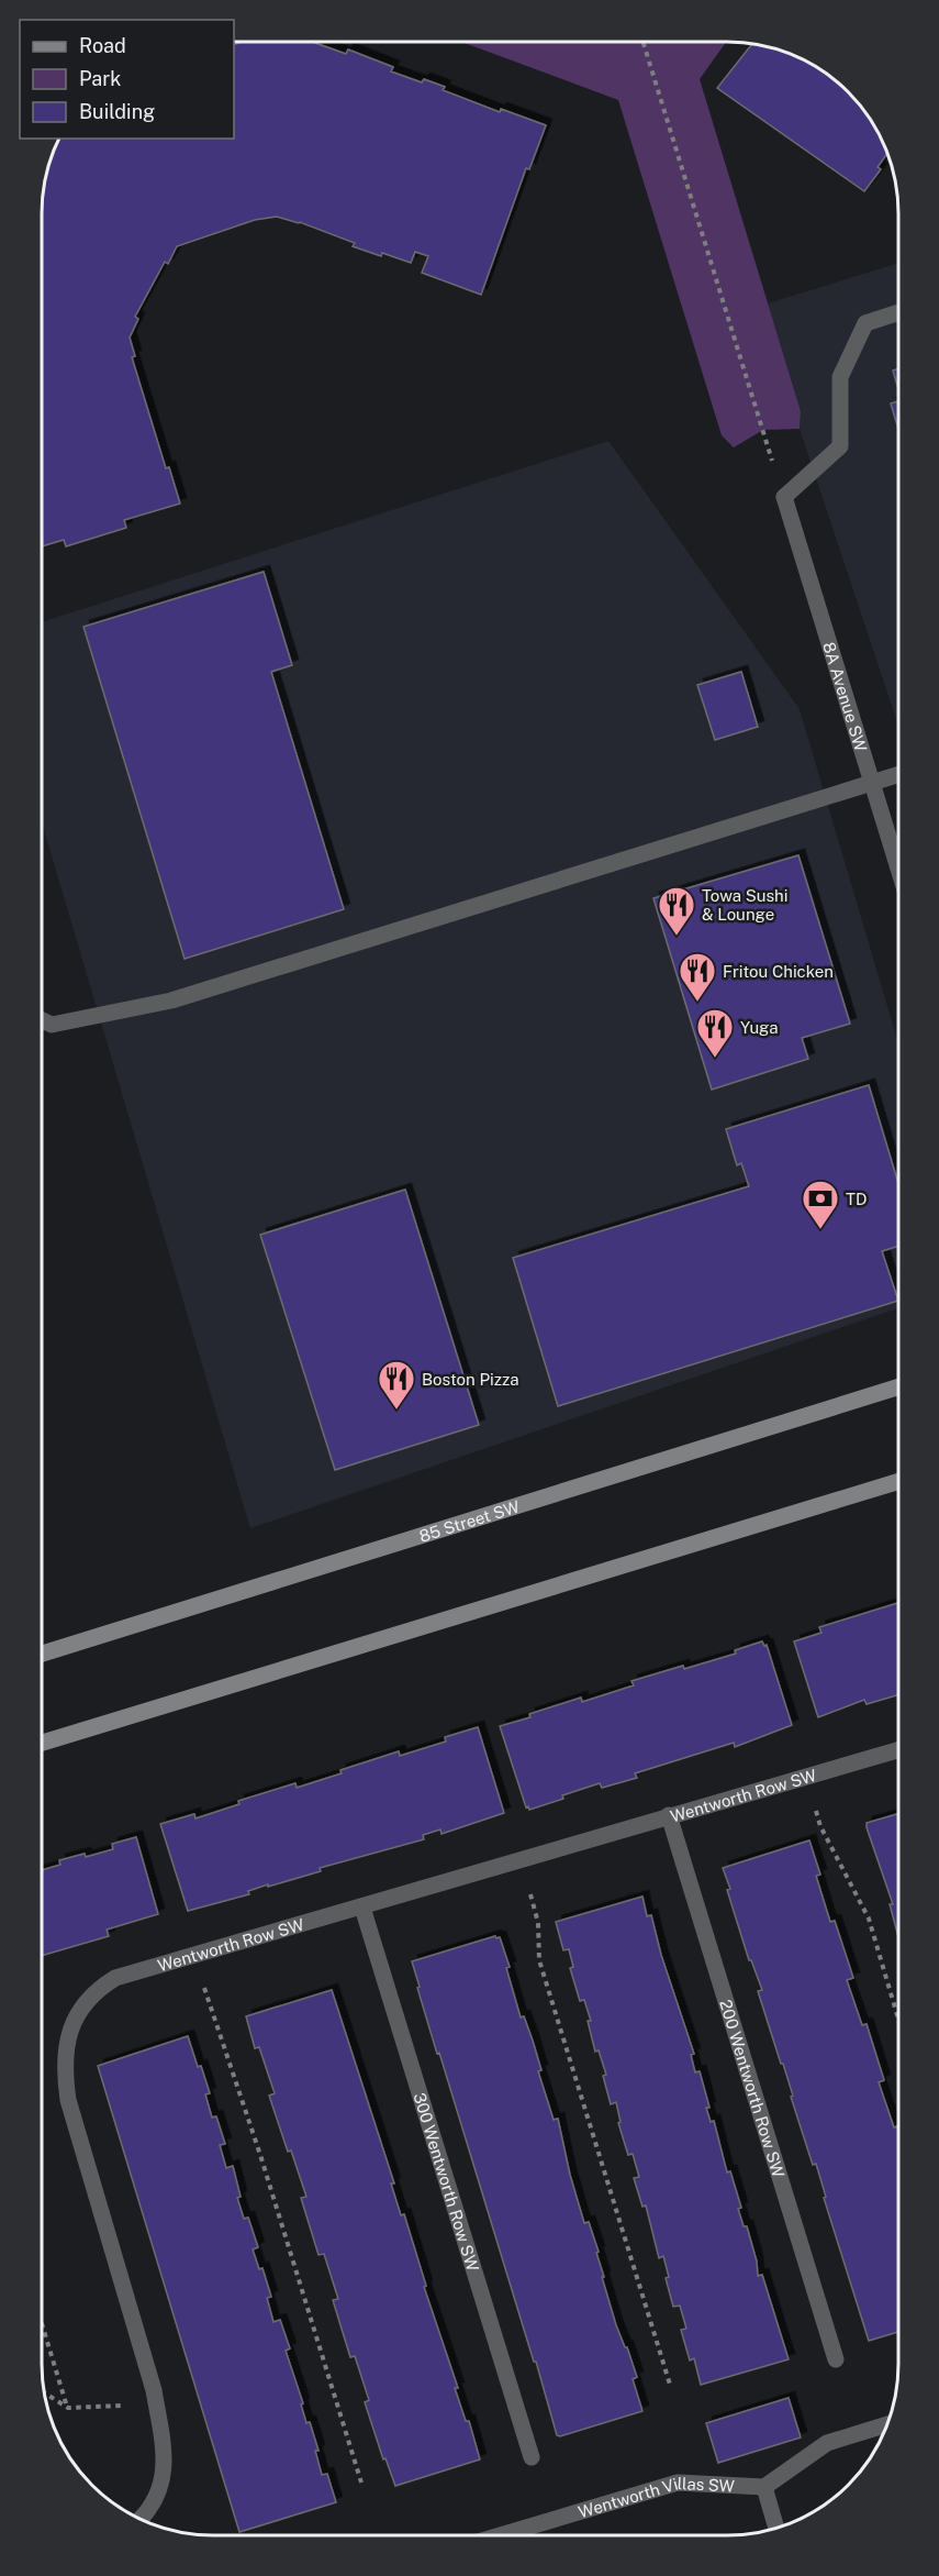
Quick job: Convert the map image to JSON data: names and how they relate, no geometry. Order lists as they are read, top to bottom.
{
  "streets": {
    "main road": ["85 Street SW"],
    "street": [
      "8A Avenue SW",
      "Wentworth Row SW",
      "200 Wentworth Row SW",
      "300 Wentworth Row SW",
      "Wentworth Villas SW"
    ]
  },
  "crossings": [
    ["Wentworth Row SW", "200 Wentworth Row SW"],
    ["Wentworth Row SW", "300 Wentworth Row SW"]
  ],
  "places": {
    "restaurant": [
      "Towa Sushi & Lounge",
      "Fritou Chicken",
      "Yuga",
      "Boston Pizza"
    ],
    "bank": ["TD"]
  },
  "legend": ["Road", "Park", "Building"]
}
